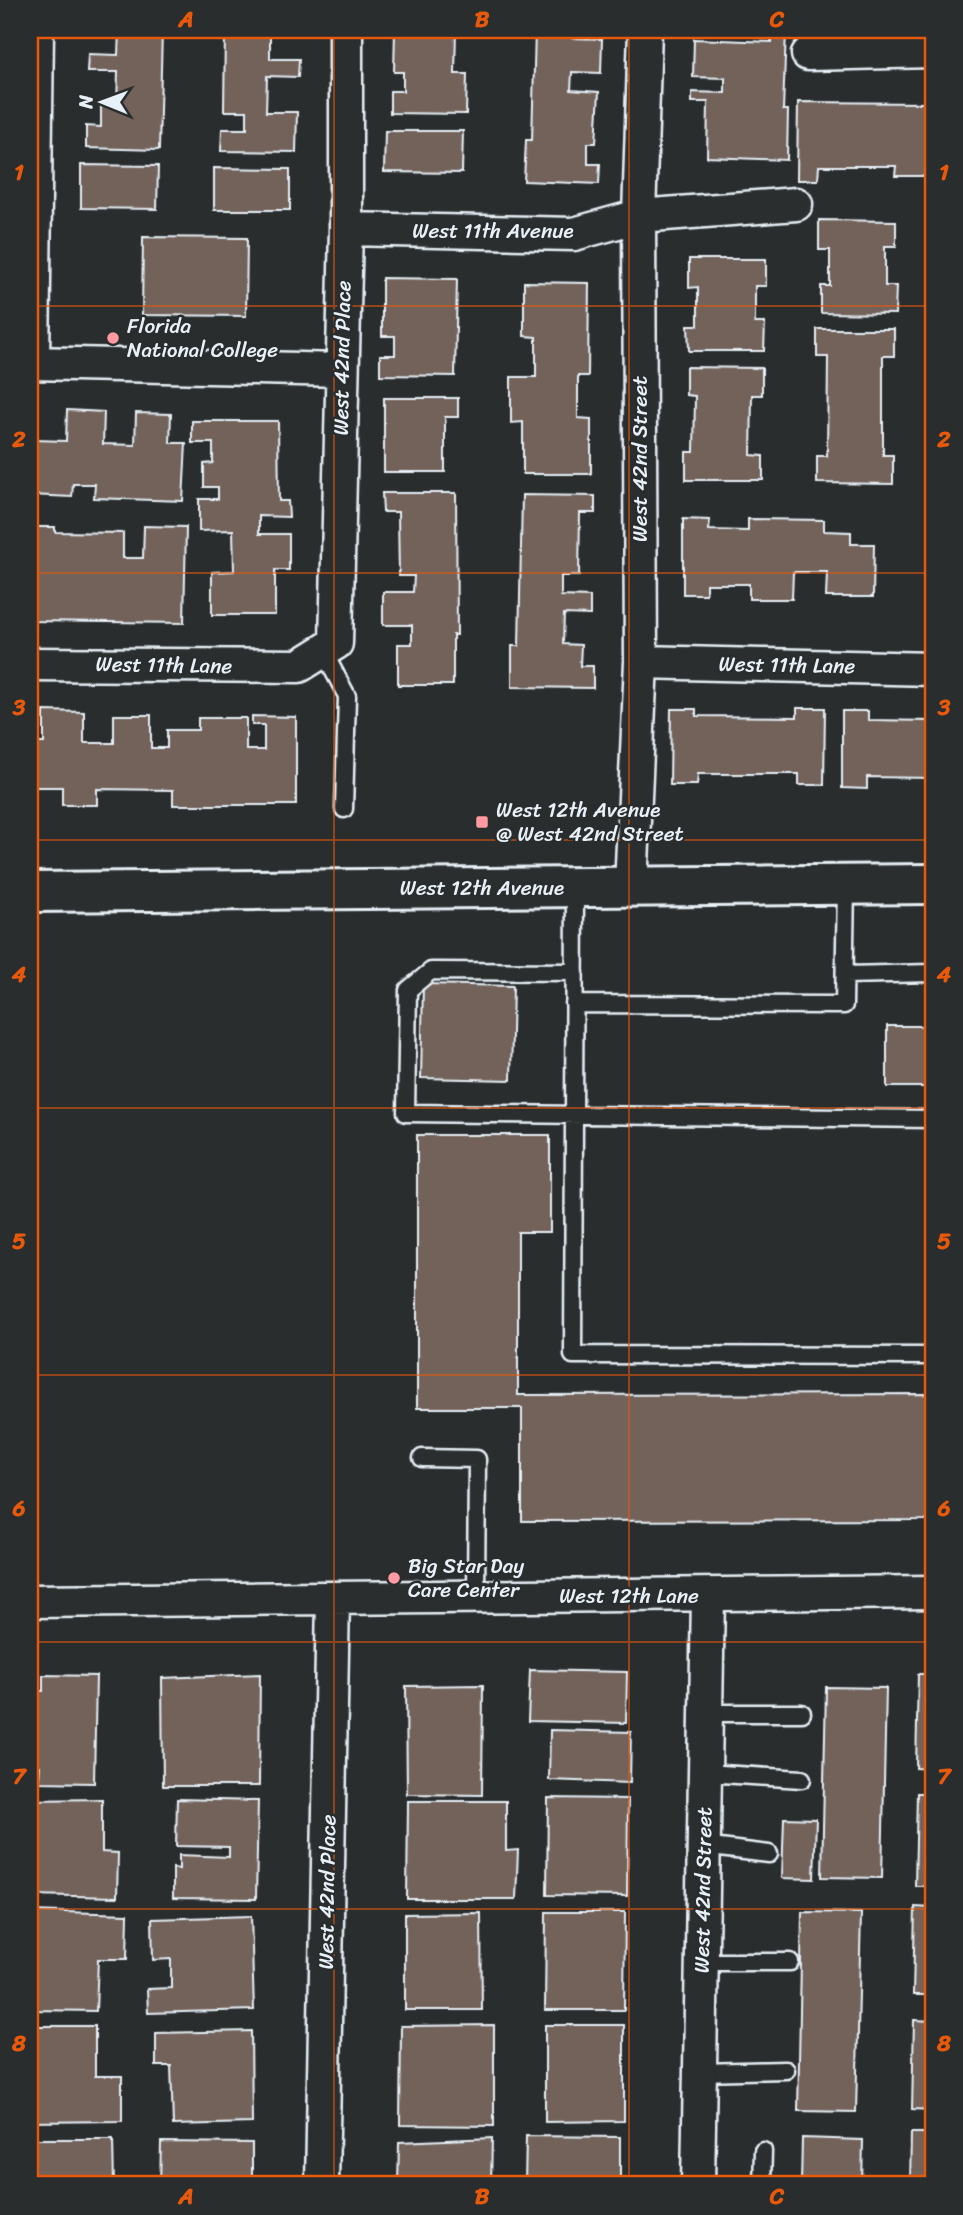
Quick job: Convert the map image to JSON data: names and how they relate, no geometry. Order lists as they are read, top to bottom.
{
  "streets": {
    "main road": ["West 12th Avenue"],
    "street": [
      "West 11th Avenue",
      "West 42nd Place",
      "West 42nd Street",
      "West 11th Lane",
      "West 12th Lane"
    ]
  },
  "crossings": [
    ["West 11th Avenue", "West 42nd Place"],
    ["West 11th Avenue", "West 42nd Street"],
    ["West 42nd Place", "West 11th Lane"],
    ["West 42nd Place", "West 12th Lane"],
    ["West 42nd Street", "West 11th Lane"],
    ["West 42nd Street", "West 12th Avenue"],
    ["West 42nd Street", "West 12th Lane"]
  ],
  "places": {
    "other": ["Florida National College", "Big Star Day Care Center"],
    "transit": ["West 12th Avenue @ West 42nd Street"]
  },
  "north": "left",
  "grid": {
    "columns": ["A", "B", "C"],
    "rows": [
      "1",
      "2",
      "3",
      "4",
      "5",
      "6",
      "7",
      "8"
    ]
  }
}
